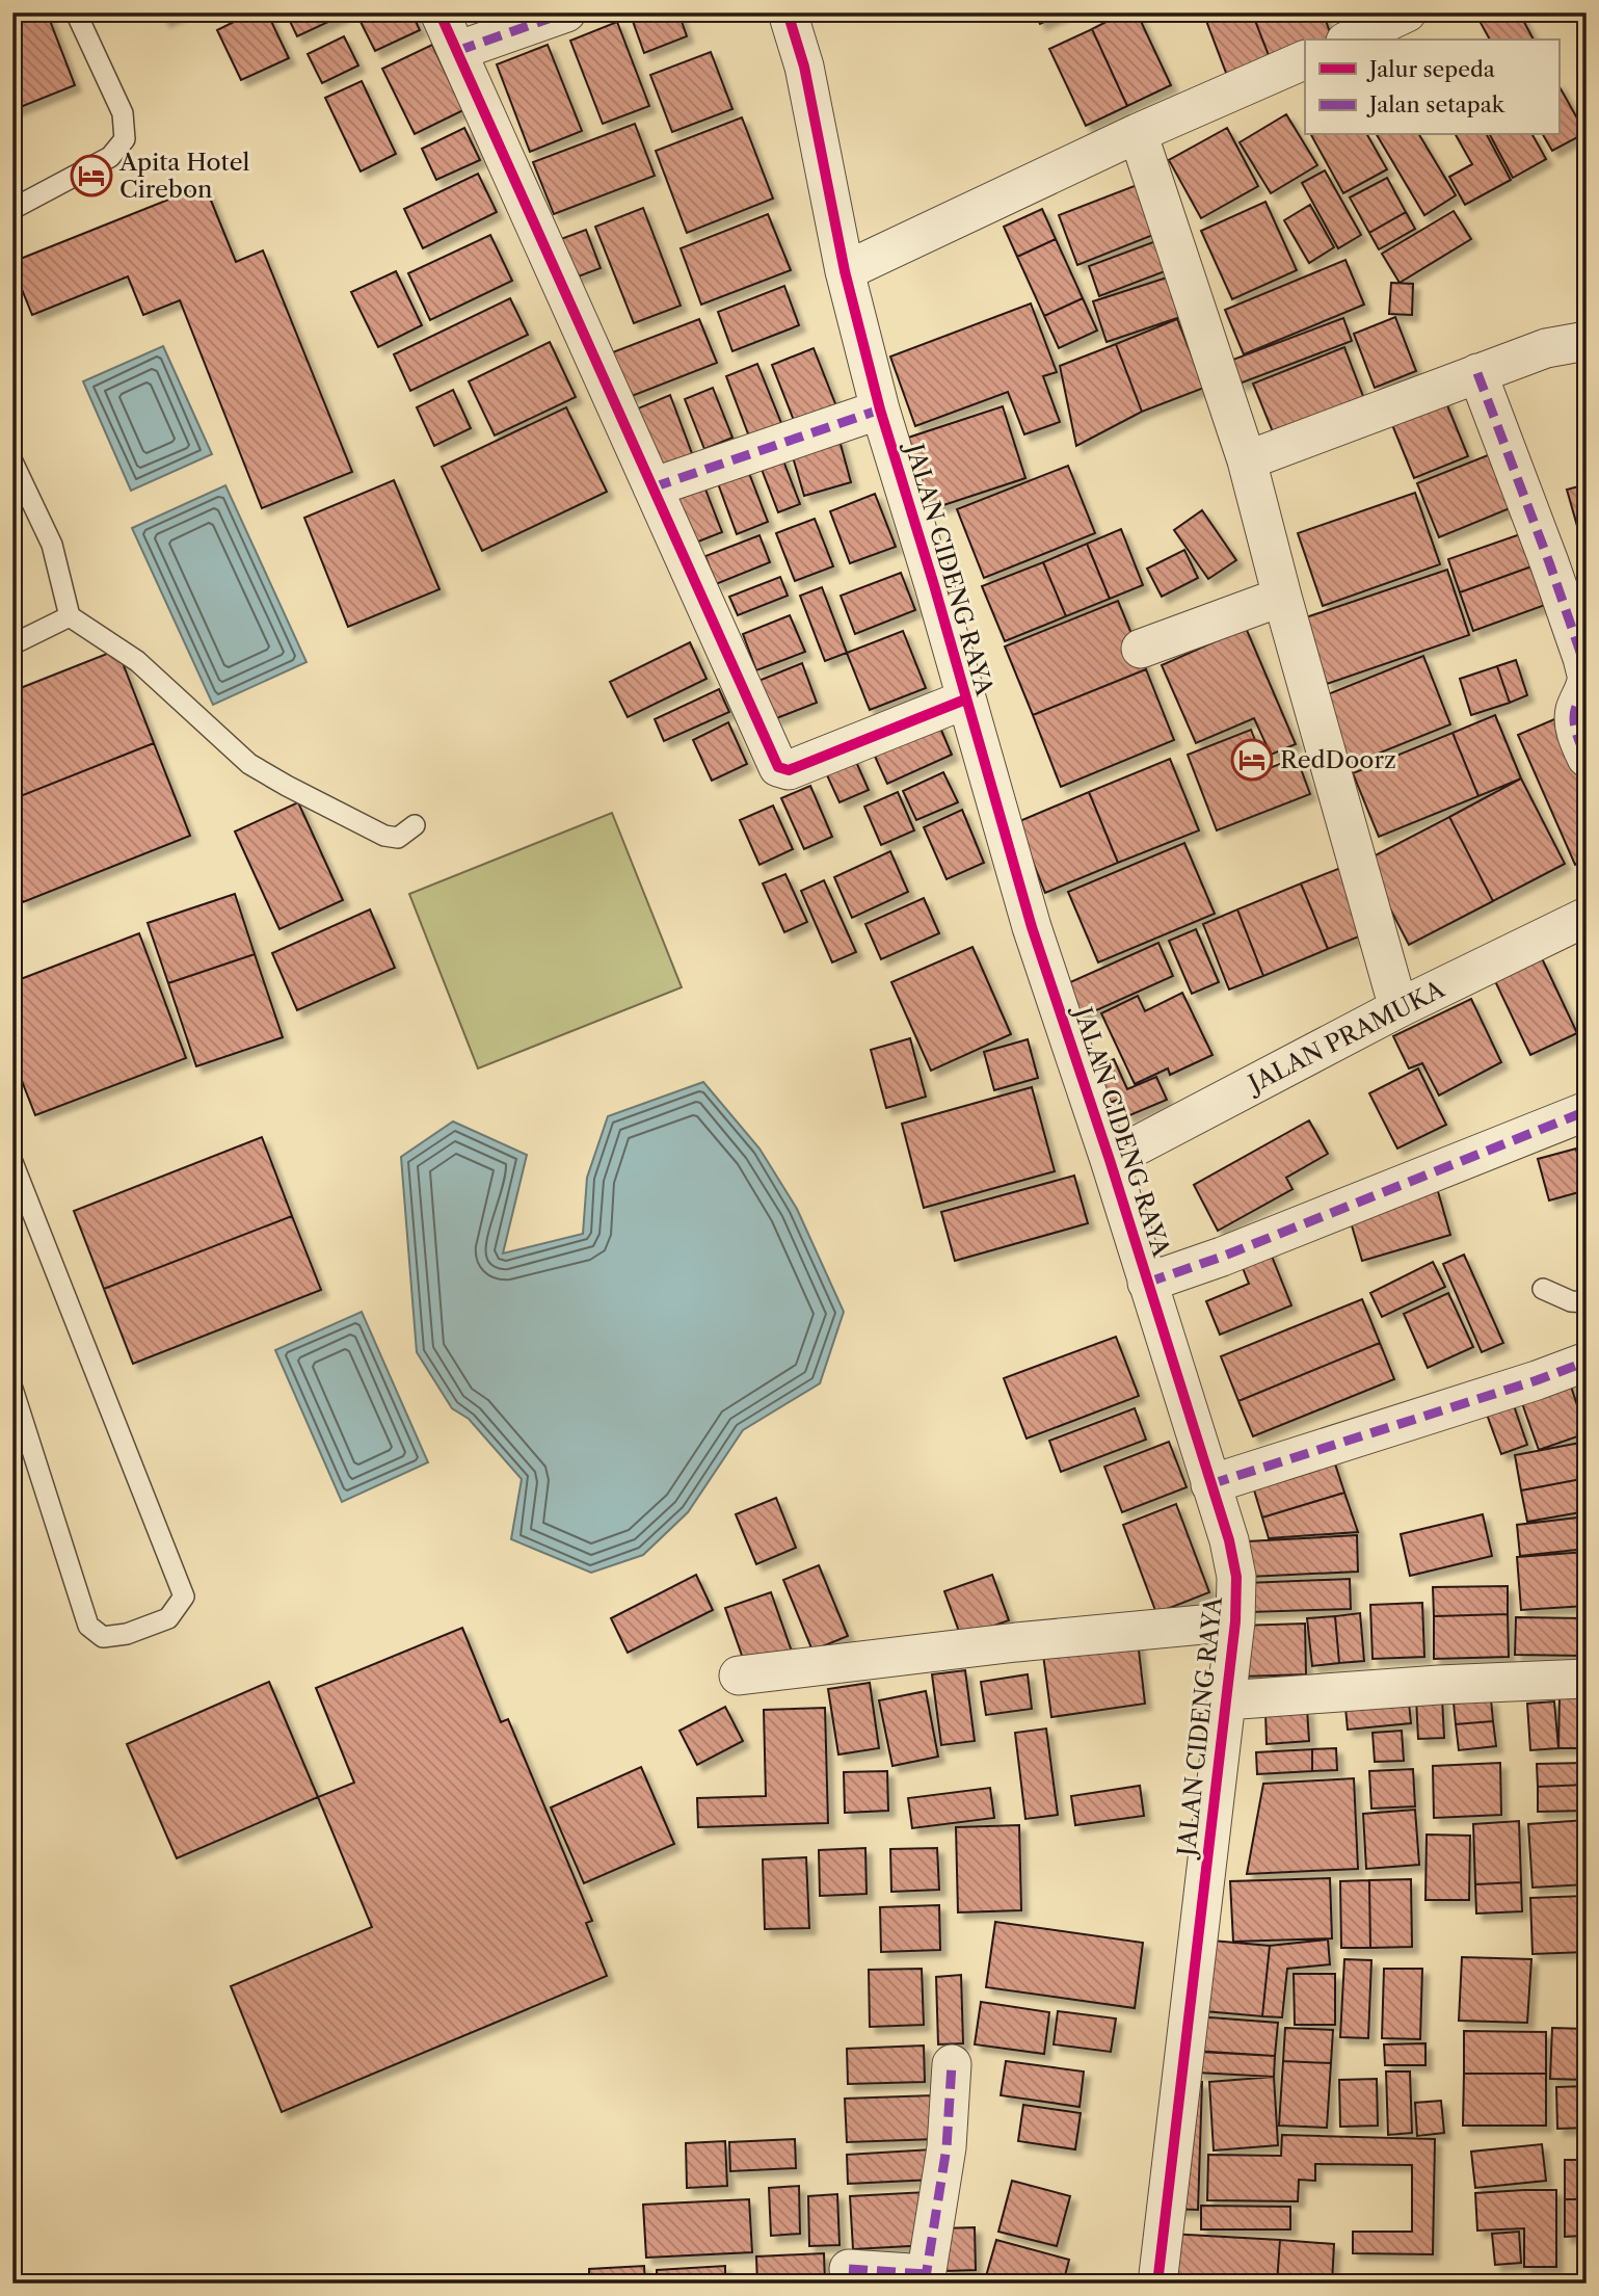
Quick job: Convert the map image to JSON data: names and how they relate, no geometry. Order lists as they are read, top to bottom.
{
  "streets": {
    "street": ["JALAN CIDENG RAYA", "JALAN PRAMUKA"]
  },
  "crossings": [
    ["JALAN CIDENG RAYA", "JALAN PRAMUKA"]
  ],
  "places": {
    "hotel": ["Apita Hotel Cirebon", "RedDoorz"]
  },
  "legend": ["Jalur sepeda", "Jalan setapak"]
}
